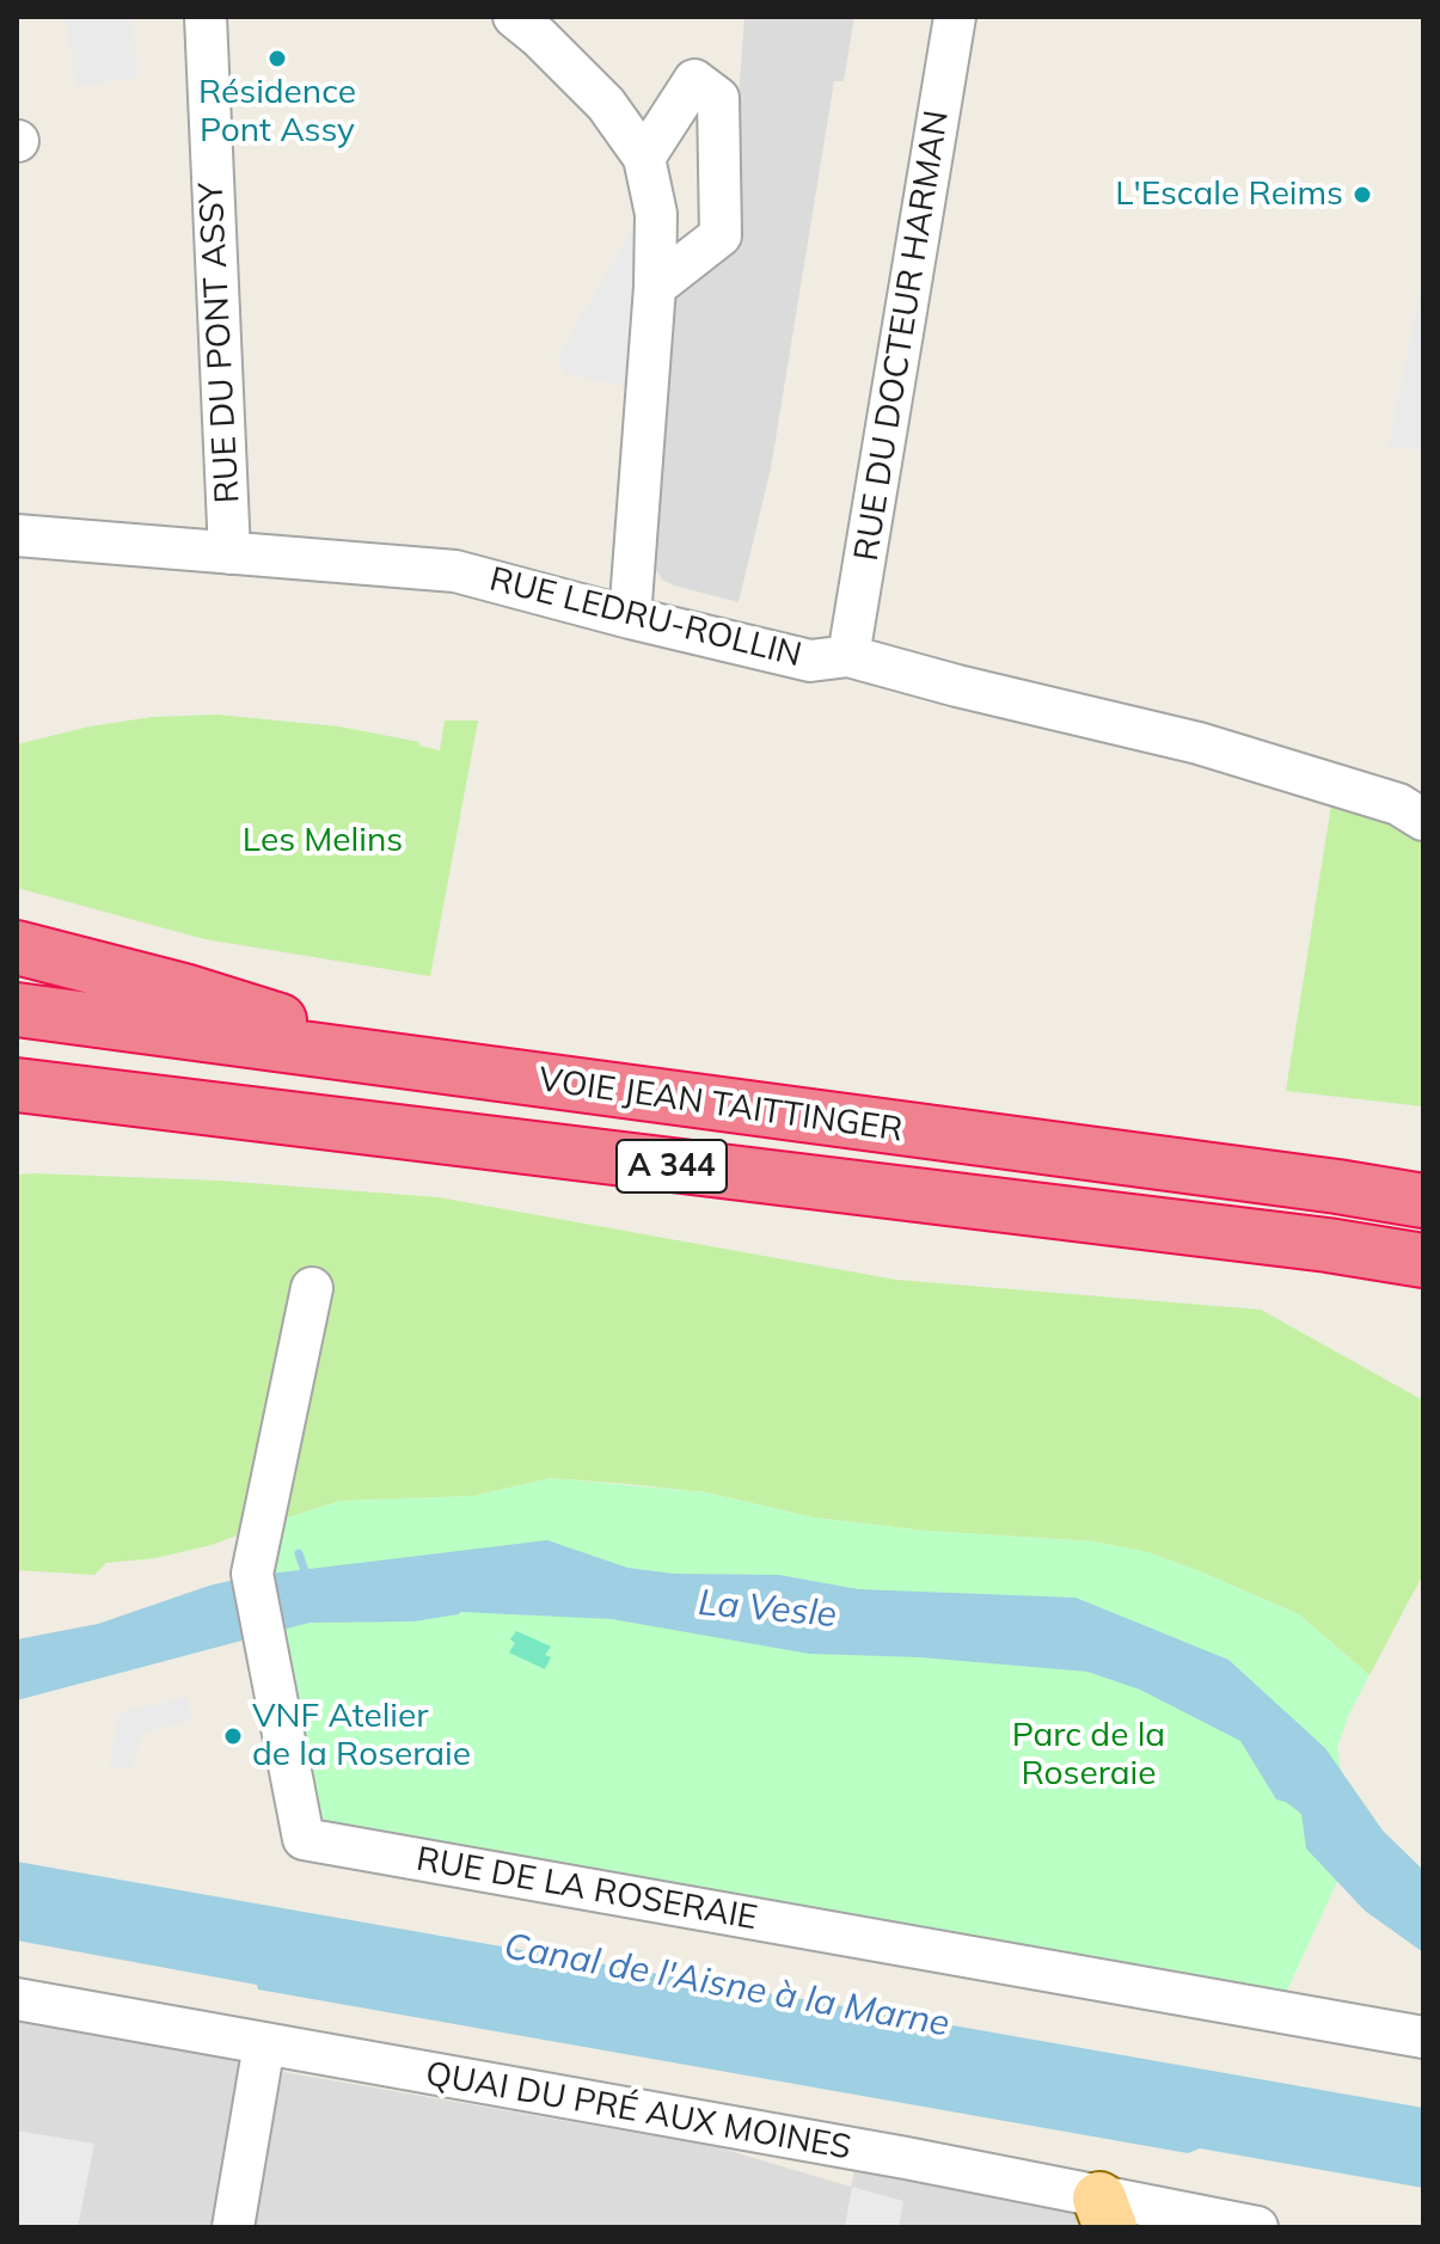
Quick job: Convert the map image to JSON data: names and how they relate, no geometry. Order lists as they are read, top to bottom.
{
  "streets": {
    "highway": ["VOIE JEAN TAITTINGER", "A 344"],
    "street": [
      "RUE DU DOCTEUR HARMAN",
      "RUE DU PONT ASSY",
      "RUE LEDRU-ROLLIN",
      "RUE DE LA ROSERAIE",
      "QUAI DU PRÉ AUX MOINES"
    ]
  },
  "crossings": [
    ["RUE DU DOCTEUR HARMAN", "RUE LEDRU-ROLLIN"],
    ["RUE DU PONT ASSY", "RUE LEDRU-ROLLIN"]
  ],
  "water": ["La Vesle", "Canal de l'Aisne à la Marne"],
  "parks": ["Les Melins", "Parc de la Roseraie"],
  "places": ["Résidence Pont Assy", "L'Escale Reims", "VNF Atelier de la Roseraie"]
}
